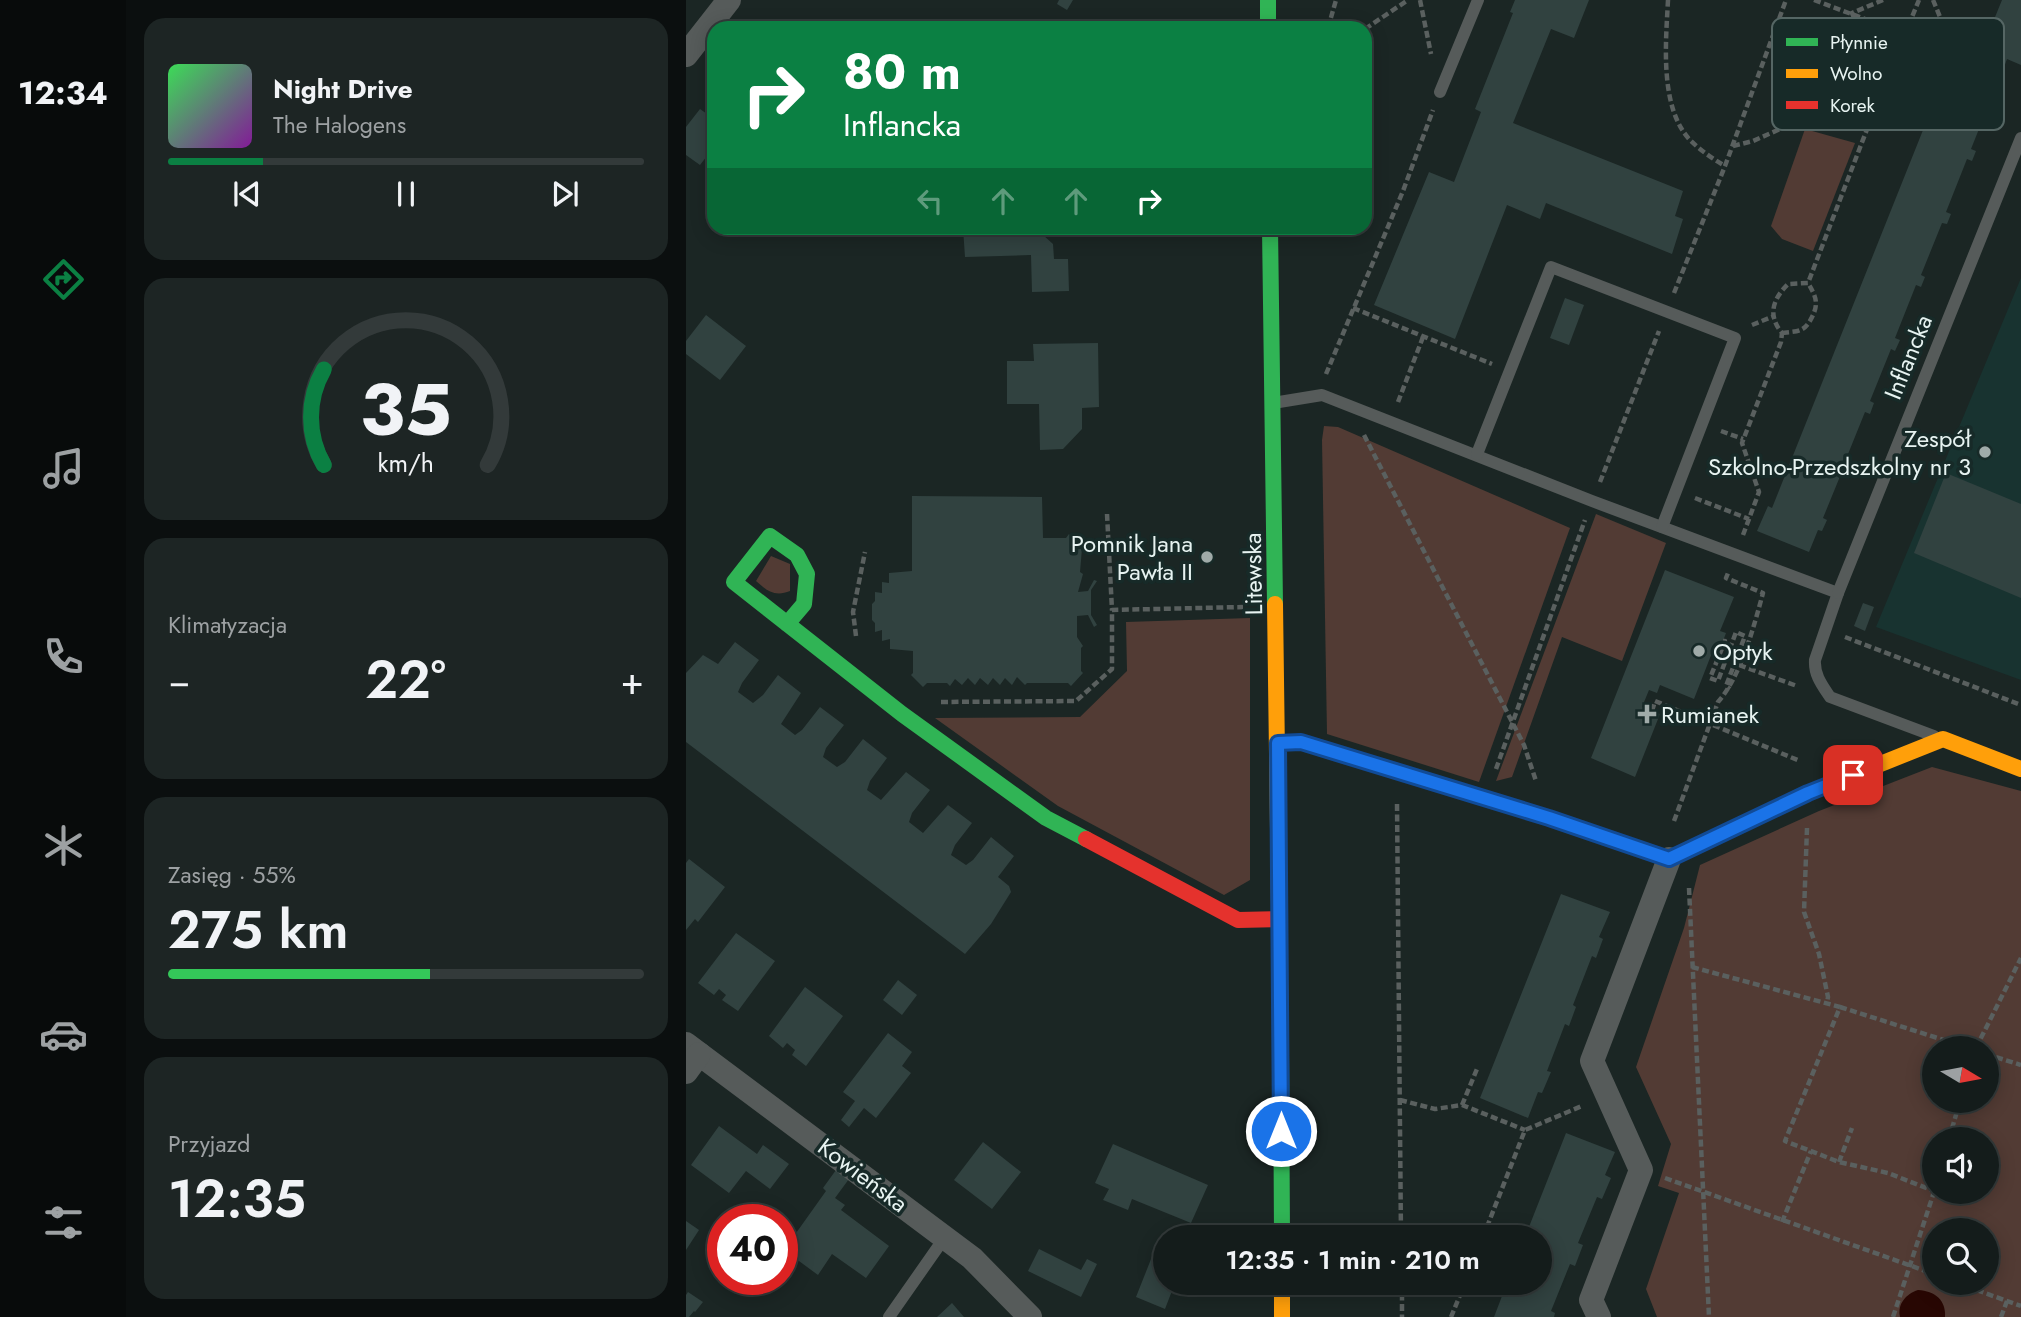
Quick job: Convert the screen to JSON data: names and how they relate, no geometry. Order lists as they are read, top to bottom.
{
  "streets": {
    "street": ["Litewska", "Kowieńska"],
    "lane": ["Inflancka"]
  },
  "places": {
    "other": ["Zespół Szkolno-Przedszkolny nr 3", "Pomnik Jana Pawła II", "Optyk"],
    "health": ["Rumianek"]
  },
  "legend": ["Płynnie", "Wolno", "Korek"],
  "north": "right",
  "page": {
    "tabs": "12:34",
    "turn": ["80 m", "Inflancka"],
    "song": ["Night Drive", "The Halogens"],
    "tile": [
      "Klimatyzacja",
      ["Zasięg · 55%", "275 km"],
      ["Przyjazd", "12:35"]
    ],
    "heat": ["−", "22°", "+"],
    "limit": "40",
    "trip": "12:35 · 1 min · 210 m",
    "gauge": ["35", "km/h"]
  }
}
